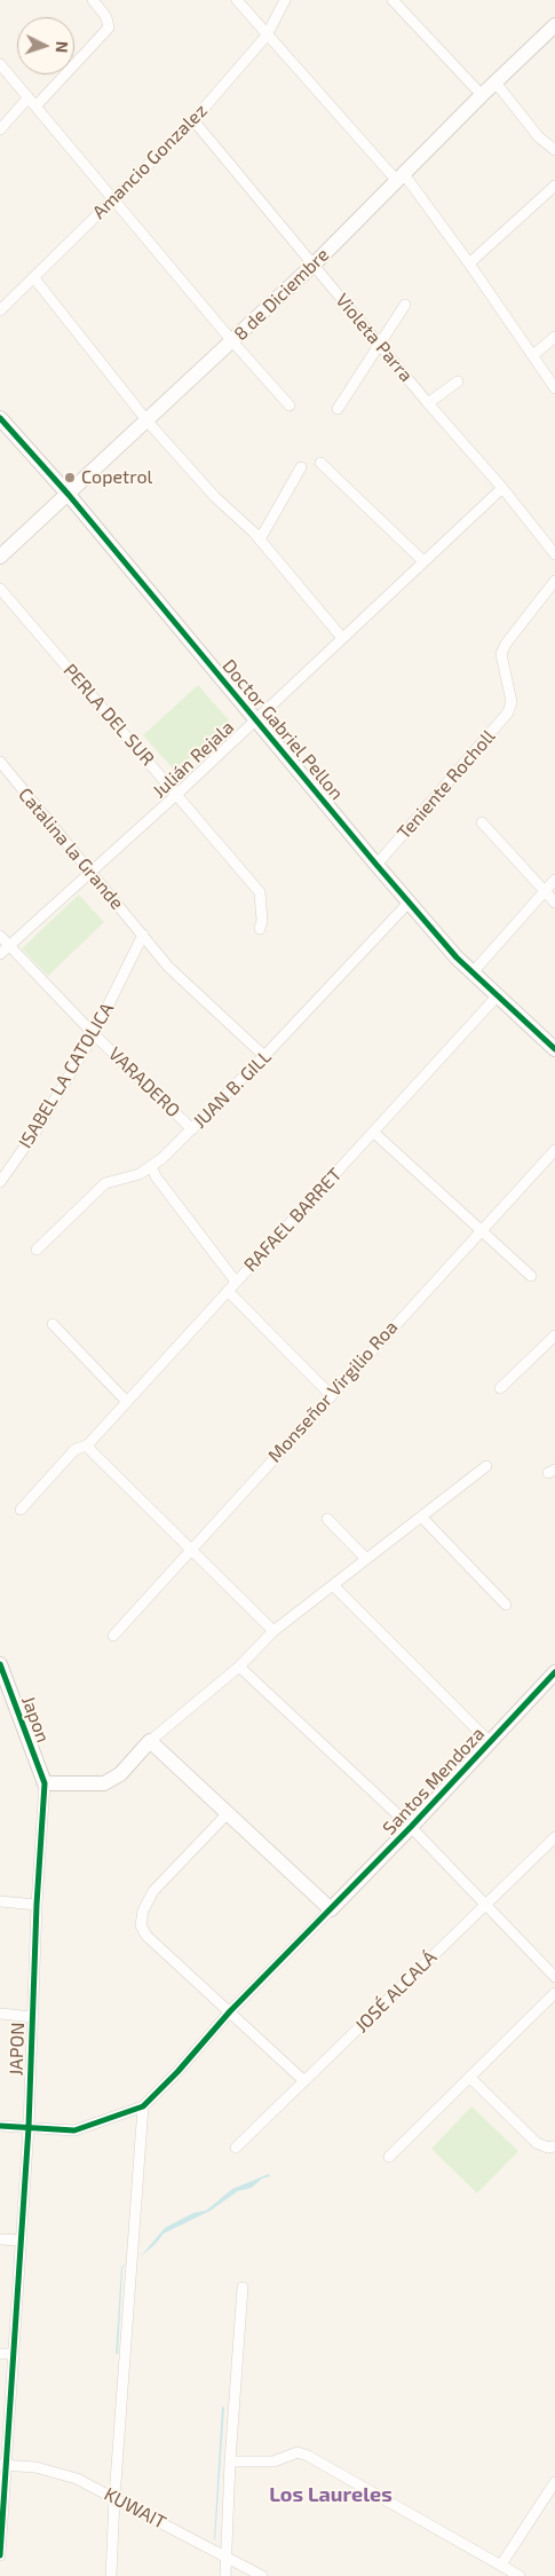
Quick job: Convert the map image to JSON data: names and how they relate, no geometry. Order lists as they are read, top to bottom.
{
  "streets": {
    "street": [
      "Amancio Gonzalez",
      "8 de Diciembre",
      "Violeta Parra",
      "PERLA DEL SUR",
      "Doctor Gabriel Pellon",
      "Julián Rejala",
      "Teniente Rocholl",
      "Catalina la Grande",
      "ISABEL LA CATOLICA",
      "VARADERO",
      "JUAN B. GILL",
      "RAFAEL BARRET",
      "Monseñor Virgilio Roa",
      "Japon",
      "Santos Mendoza",
      "JOSÉ ALCALÁ",
      "JAPON",
      "KUWAIT"
    ]
  },
  "crossings": [
    ["Amancio Gonzalez", "Violeta Parra"],
    ["8 de Diciembre", "Violeta Parra"],
    ["8 de Diciembre", "Doctor Gabriel Pellon"],
    ["Violeta Parra", "Julián Rejala"],
    ["PERLA DEL SUR", "Julián Rejala"],
    ["Doctor Gabriel Pellon", "Julián Rejala"],
    ["Doctor Gabriel Pellon", "Teniente Rocholl"],
    ["Doctor Gabriel Pellon", "JUAN B. GILL"],
    ["Doctor Gabriel Pellon", "RAFAEL BARRET"],
    ["Julián Rejala", "Catalina la Grande"],
    ["Julián Rejala", "VARADERO"],
    ["Catalina la Grande", "ISABEL LA CATOLICA"],
    ["Catalina la Grande", "JUAN B. GILL"],
    ["ISABEL LA CATOLICA", "VARADERO"],
    ["VARADERO", "JUAN B. GILL"],
    ["Japon", "JAPON"],
    ["JAPON", "KUWAIT"]
  ],
  "districts": ["Los Laureles"],
  "places": ["Copetrol"],
  "north": "right"
}
